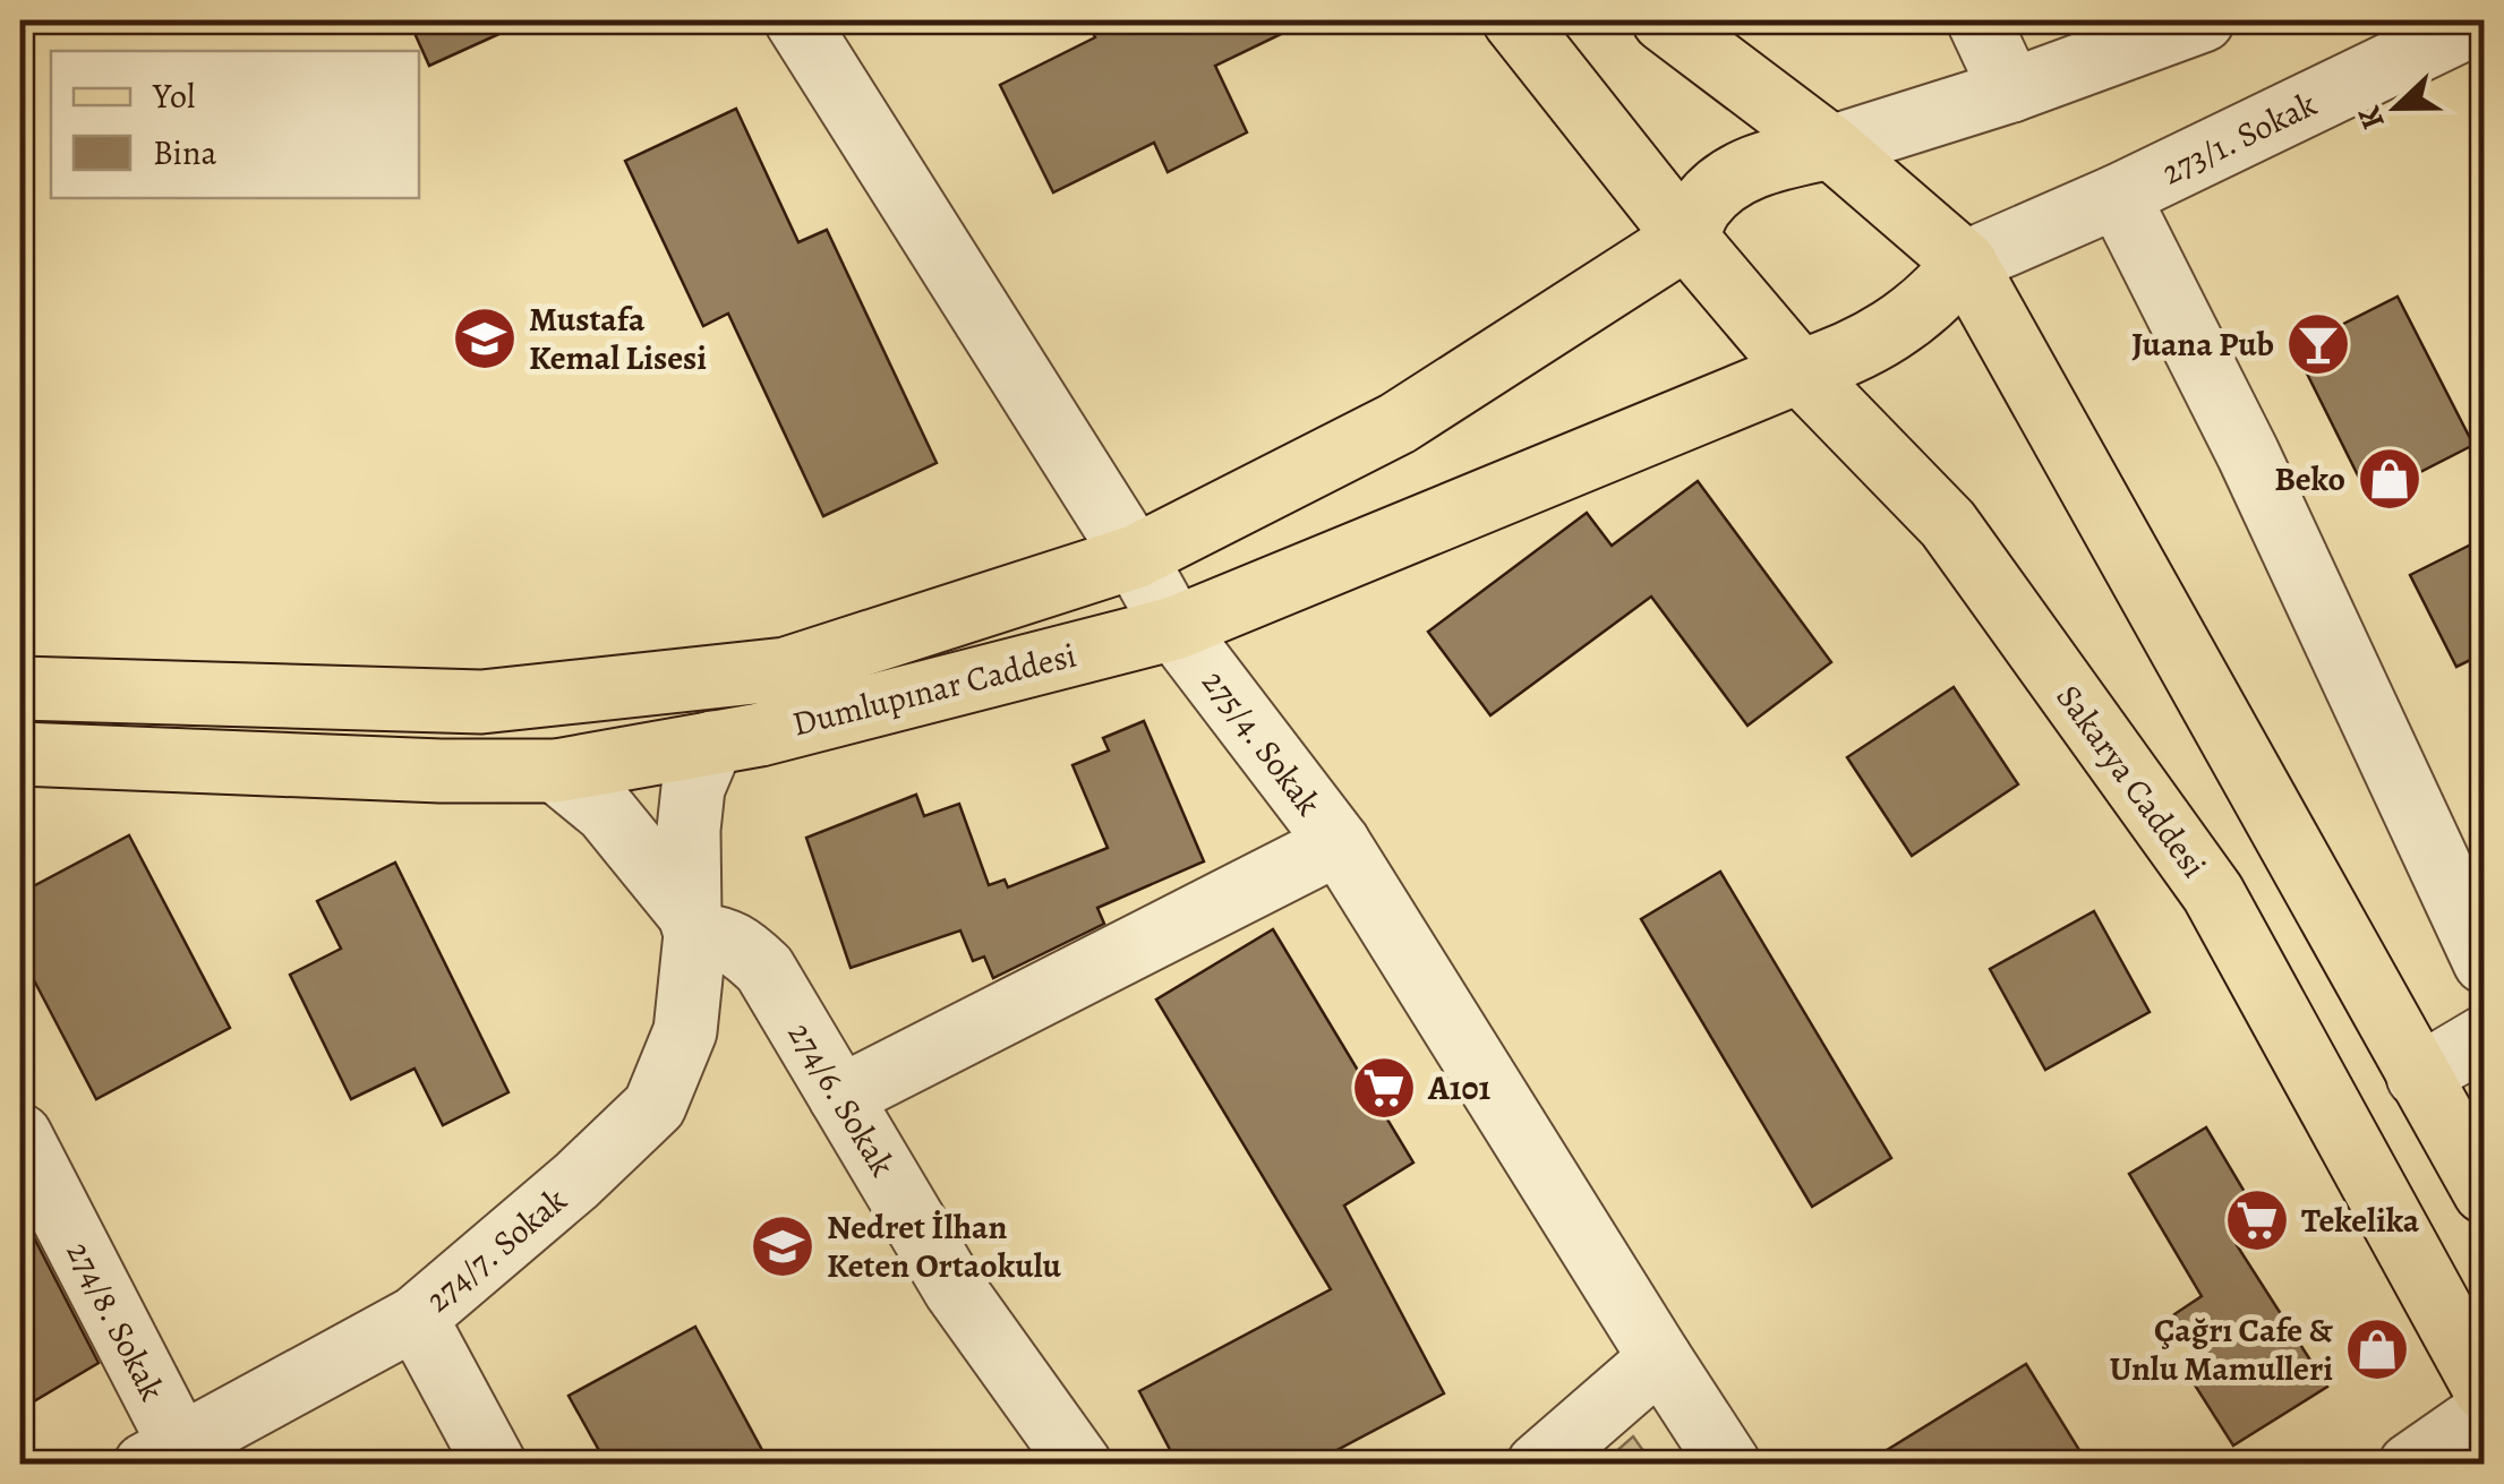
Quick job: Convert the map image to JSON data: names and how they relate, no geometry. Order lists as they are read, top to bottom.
{
  "streets": {
    "main road": ["Dumlupınar Caddesi", "Sakarya Caddesi"],
    "street": [
      "273/1. Sokak",
      "275/4. Sokak",
      "274/6. Sokak",
      "274/7. Sokak",
      "274/8. Sokak"
    ]
  },
  "crossings": [
    ["273/1. Sokak", "Dumlupınar Caddesi"],
    ["Dumlupınar Caddesi", "275/4. Sokak"],
    ["Dumlupınar Caddesi", "Sakarya Caddesi"],
    ["Dumlupınar Caddesi", "274/7. Sokak"],
    ["274/6. Sokak", "274/7. Sokak"],
    ["274/7. Sokak", "274/8. Sokak"]
  ],
  "places": {
    "school or university": ["Mustafa Kemal Lisesi", "Nedret İlhan Keten Ortaokulu"],
    "bar": ["Juana Pub"],
    "shop": ["Beko", "Çağrı Cafe & Unlu Mamulleri"],
    "supermarket": ["A101", "Tekelika"]
  },
  "legend": ["Yol", "Bina"],
  "north": "left"
}
